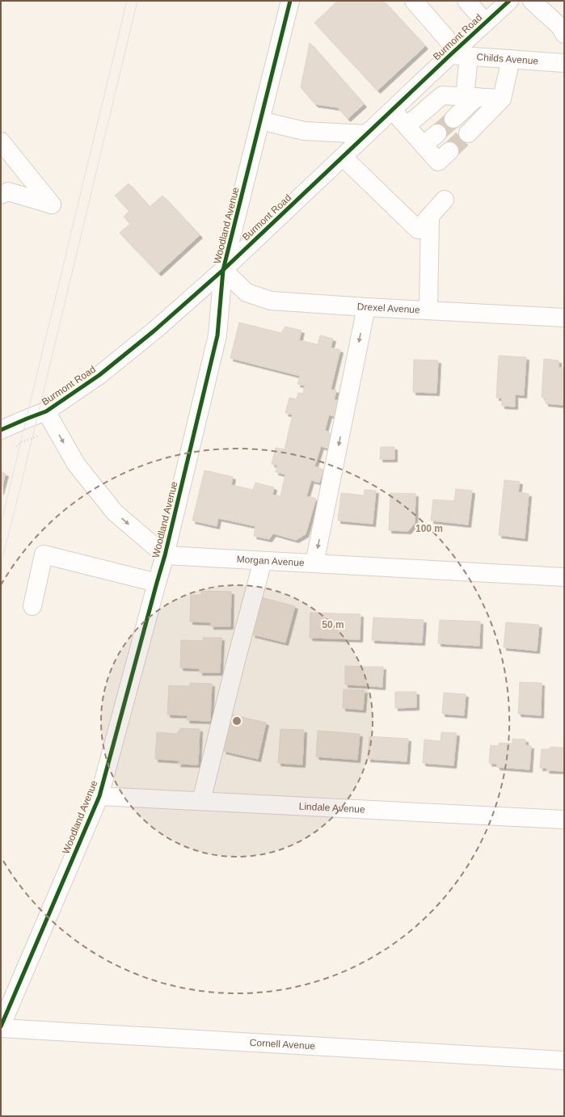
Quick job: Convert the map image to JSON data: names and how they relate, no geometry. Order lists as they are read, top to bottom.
{
  "streets": {
    "street": [
      "Burmont Road",
      "Childs Avenue",
      "Woodland Avenue",
      "Drexel Avenue",
      "Morgan Avenue",
      "Lindale Avenue",
      "Cornell Avenue"
    ]
  },
  "crossings": [
    ["Burmont Road", "Childs Avenue"],
    ["Burmont Road", "Woodland Avenue"],
    ["Burmont Road", "Drexel Avenue"],
    ["Woodland Avenue", "Drexel Avenue"],
    ["Woodland Avenue", "Morgan Avenue"],
    ["Woodland Avenue", "Lindale Avenue"],
    ["Woodland Avenue", "Cornell Avenue"]
  ],
  "rings": ["100 m", "50 m"]
}
